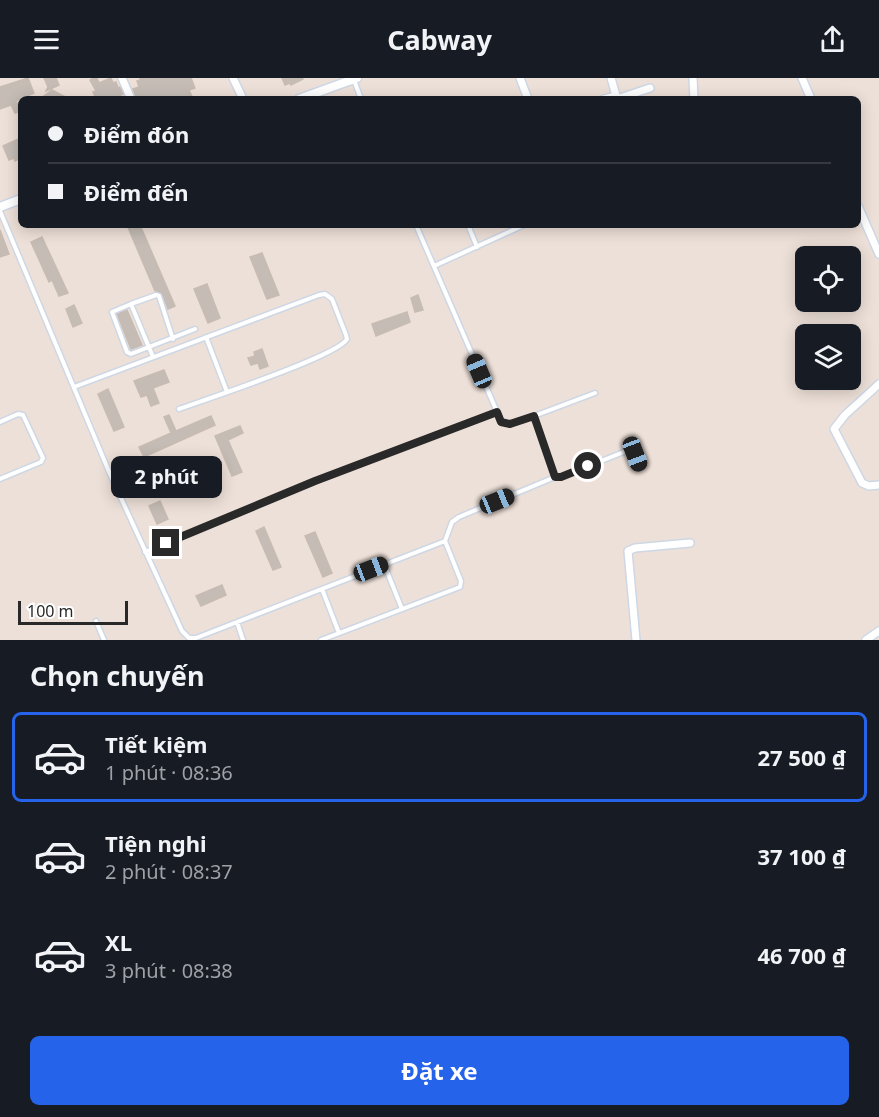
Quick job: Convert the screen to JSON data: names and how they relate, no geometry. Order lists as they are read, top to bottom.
{
  "scale_bar": "100 m",
  "page": {
    "header": "Cabway",
    "banner": ["Điểm đón", "Điểm đến"],
    "bubble": "2 phút",
    "scale": "100 m",
    "heading": "Chọn chuyến",
    "list": [
      {
        "name": "Tiết kiệm",
        "note": "1 phút · 08:36",
        "value": "27 500 ₫"
      },
      {
        "name": "Tiện nghi",
        "note": "2 phút · 08:37",
        "value": "37 100 ₫"
      },
      {
        "name": "XL",
        "note": "3 phút · 08:38",
        "value": "46 700 ₫"
      }
    ],
    "buttons": "Đặt xe"
  }
}
